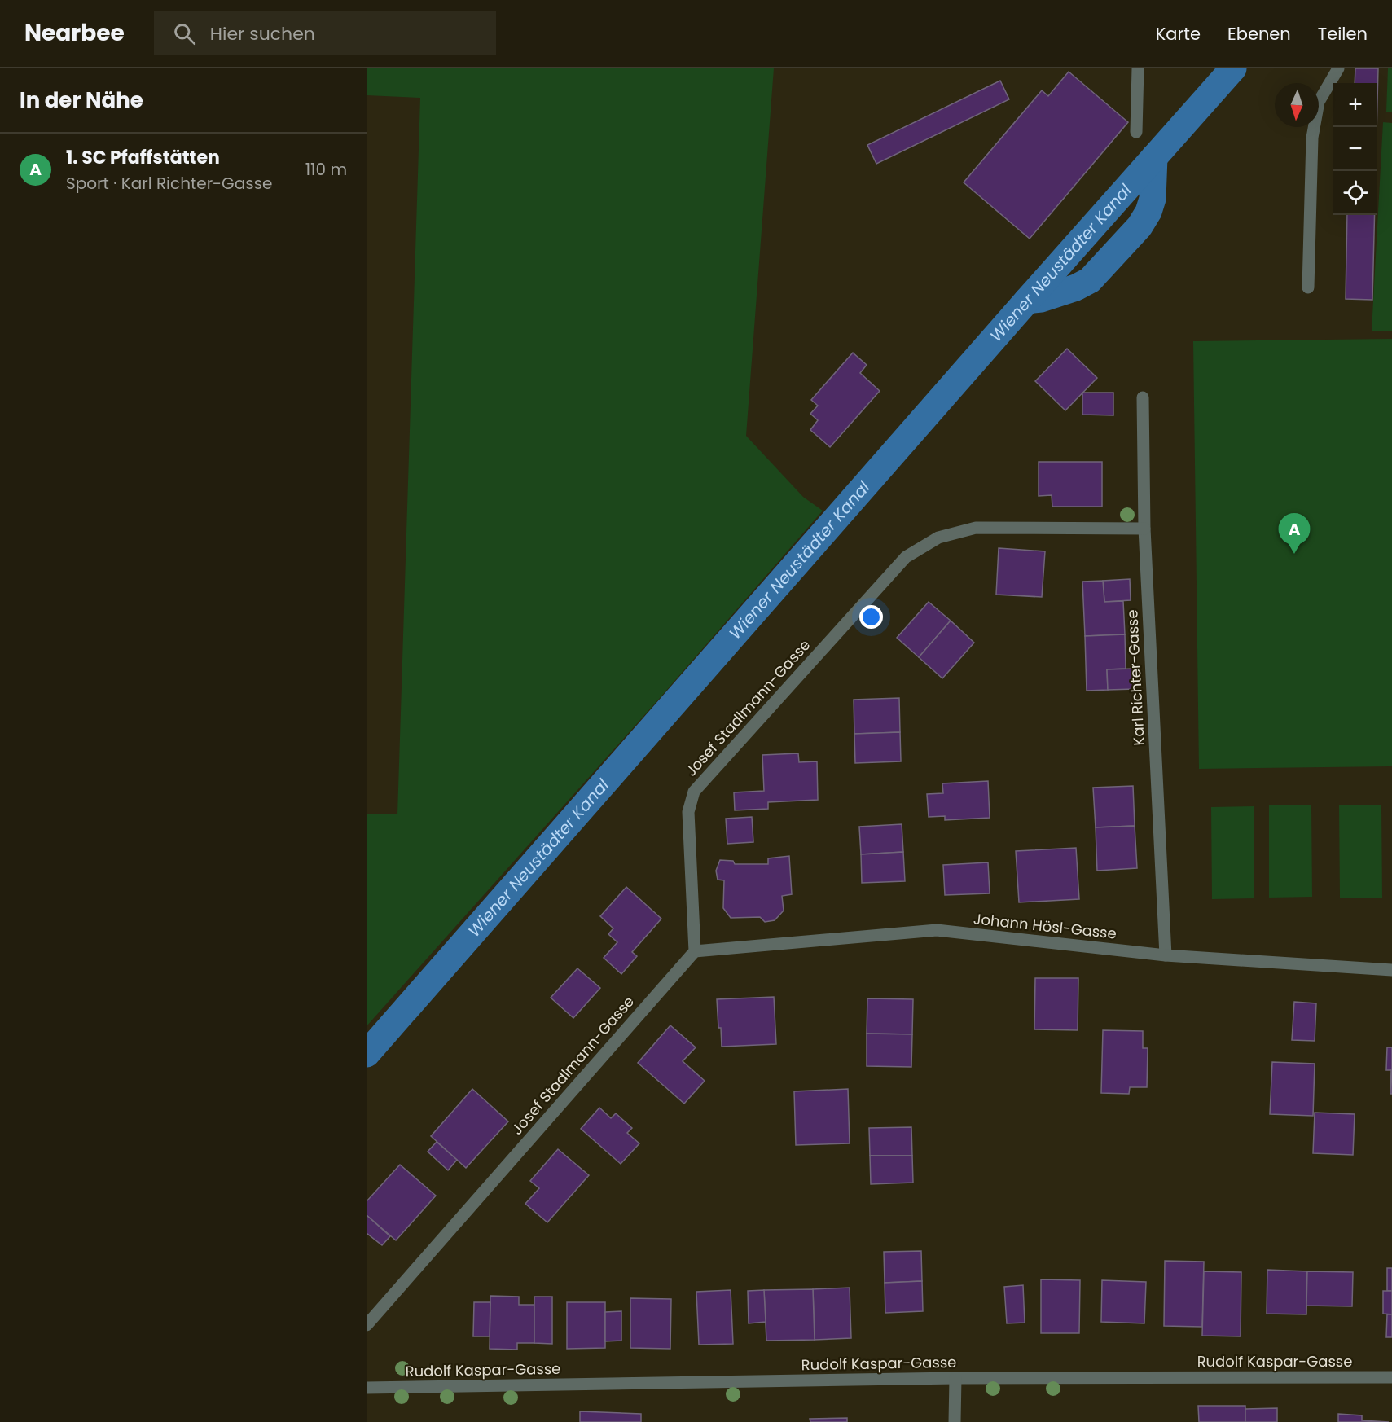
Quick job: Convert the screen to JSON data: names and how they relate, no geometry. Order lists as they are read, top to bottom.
{
  "streets": {
    "street": [
      "Karl Richter-Gasse",
      "Josef Stadlmann-Gasse",
      "Johann Hösl-Gasse",
      "Rudolf Kaspar-Gasse"
    ]
  },
  "crossings": [
    ["Karl Richter-Gasse", "Josef Stadlmann-Gasse"],
    ["Karl Richter-Gasse", "Johann Hösl-Gasse"],
    ["Josef Stadlmann-Gasse", "Johann Hösl-Gasse"]
  ],
  "water": ["Wiener Neustädter Kanal"],
  "north": "bottom",
  "page": {
    "header": "Nearbee",
    "search": "Hier suchen",
    "nav": ["Karte", "Ebenen", "Teilen"],
    "heading": "In der Nähe",
    "map_buttons": ["+", "−"],
    "list": [
      {
        "mark": "A",
        "name": "1. SC Pfaffstätten",
        "note": "Sport · Karl Richter-Gasse",
        "value": "110 m"
      }
    ],
    "pins": "A"
  }
}
